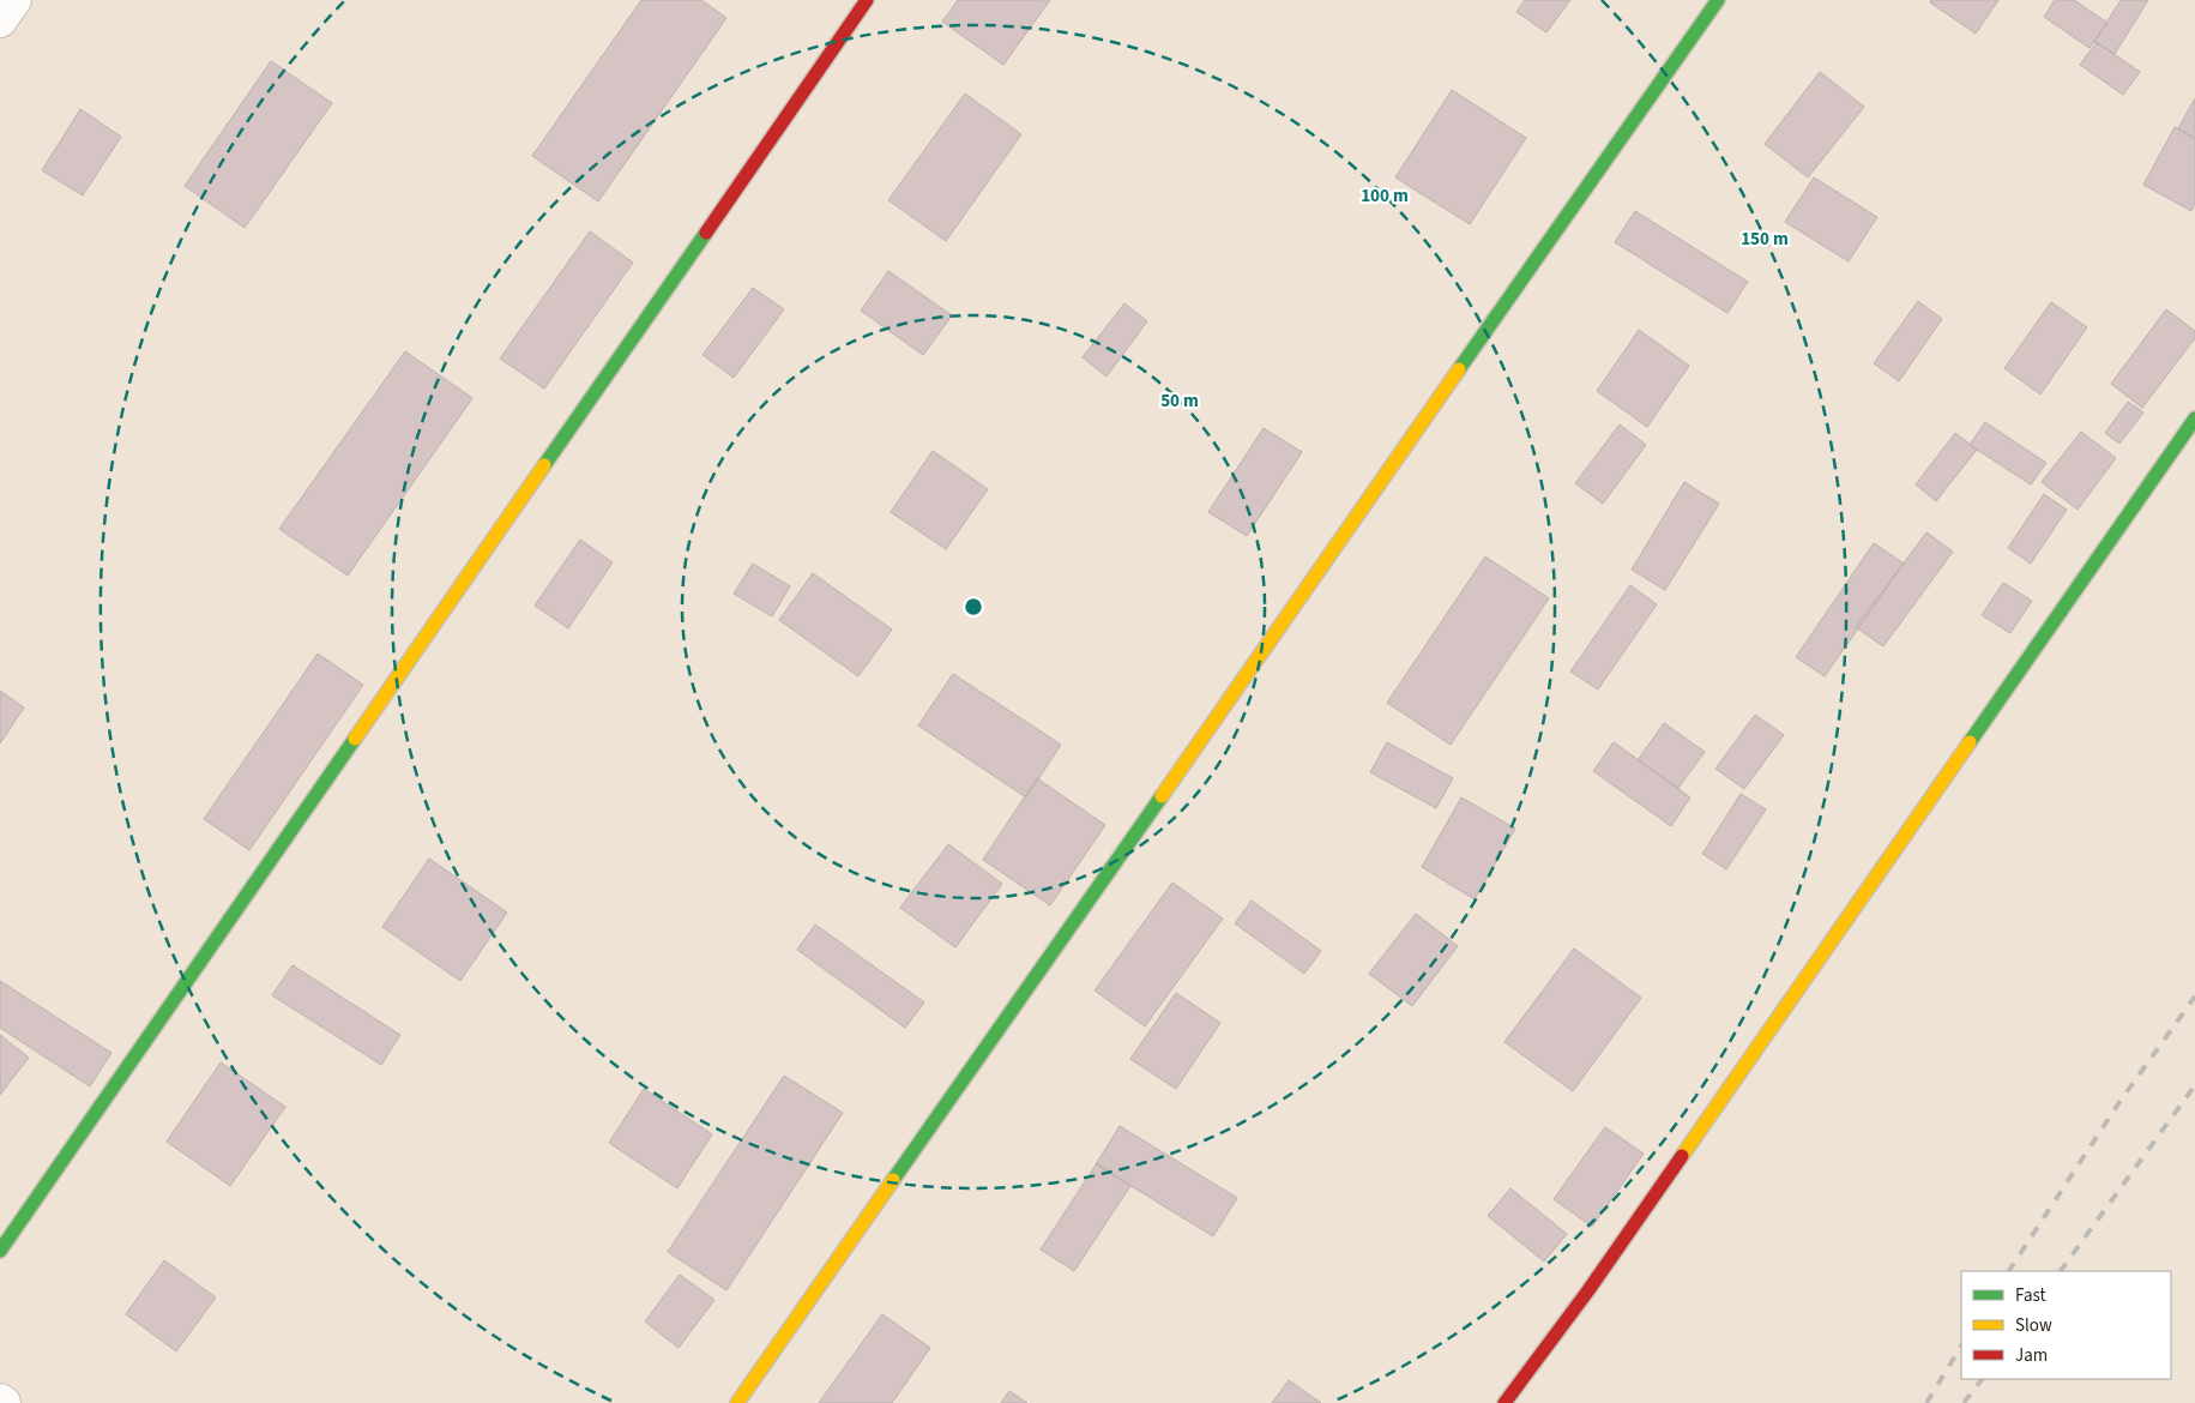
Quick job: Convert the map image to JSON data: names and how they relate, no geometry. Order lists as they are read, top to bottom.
{
  "legend": ["Fast", "Slow", "Jam"],
  "rings": ["100 m", "150 m", "50 m"]
}
